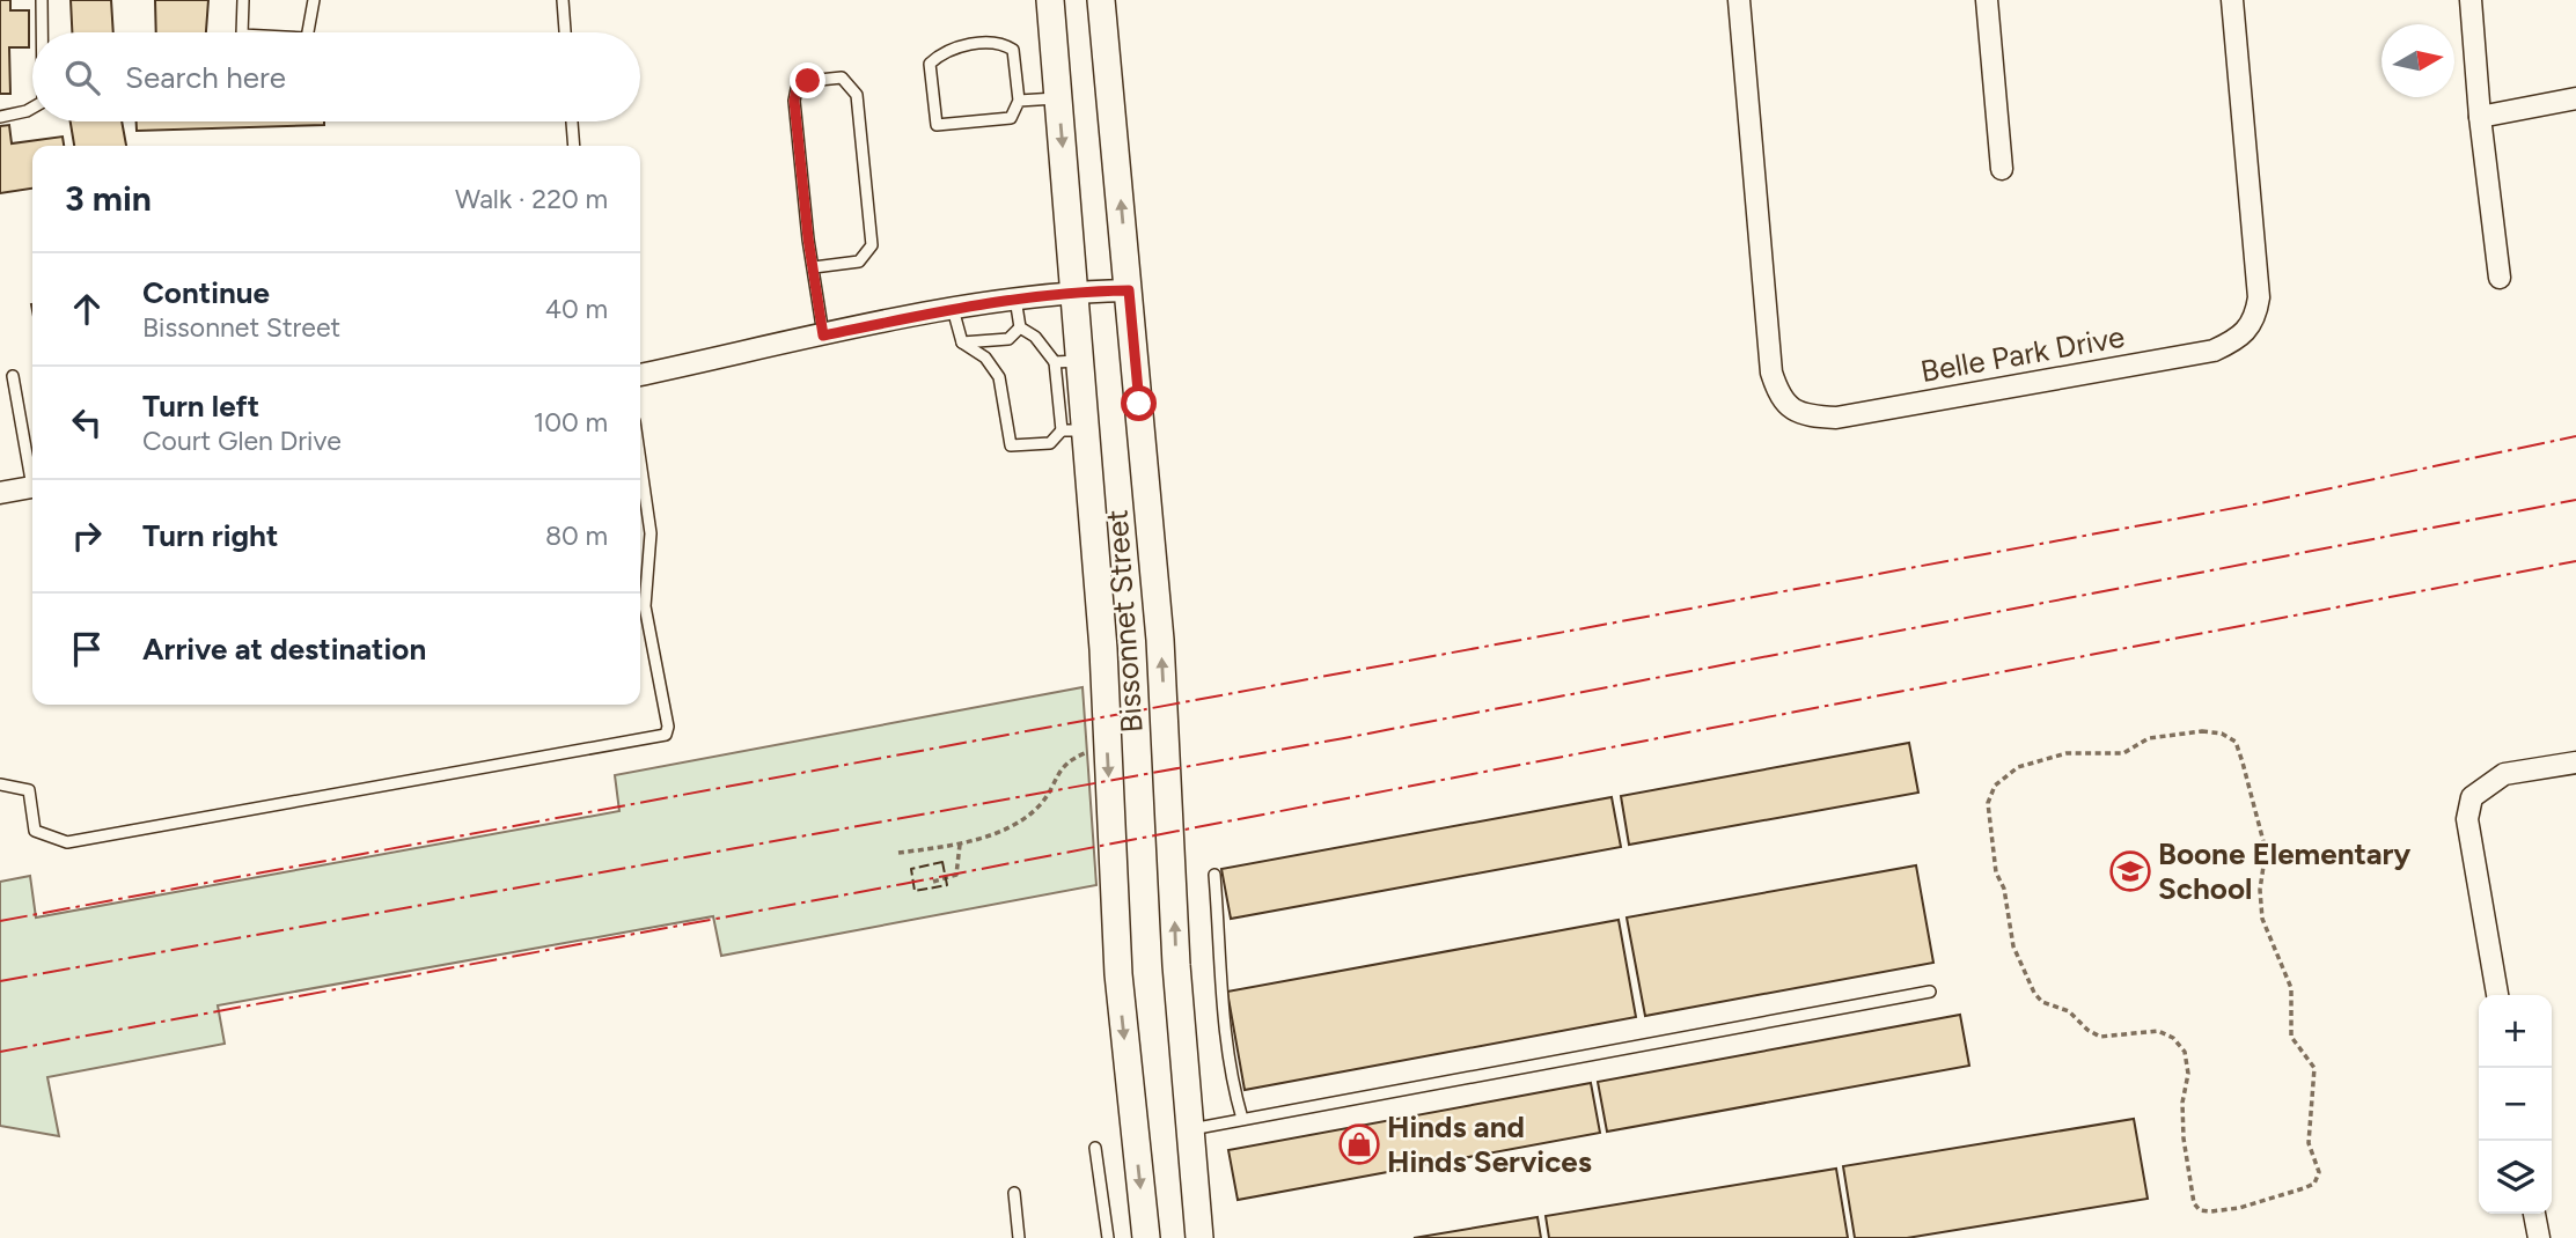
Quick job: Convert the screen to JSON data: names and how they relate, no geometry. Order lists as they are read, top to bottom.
{
  "streets": {
    "main road": ["Bissonnet Street"],
    "street": ["Belle Park Drive"]
  },
  "places": {
    "school or university": ["Boone Elementary School"],
    "shop": ["Hinds and Hinds Services"]
  },
  "north": "right",
  "page": {
    "search": "Search here",
    "heading": ["3 min", "Walk · 220 m"],
    "list": [
      ["Continue", "Bissonnet Street", "40 m"],
      ["Turn left", "Court Glen Drive", "100 m"],
      ["Turn right", "80 m"],
      "Arrive at destination"
    ],
    "map_buttons": ["+", "−"]
  }
}
